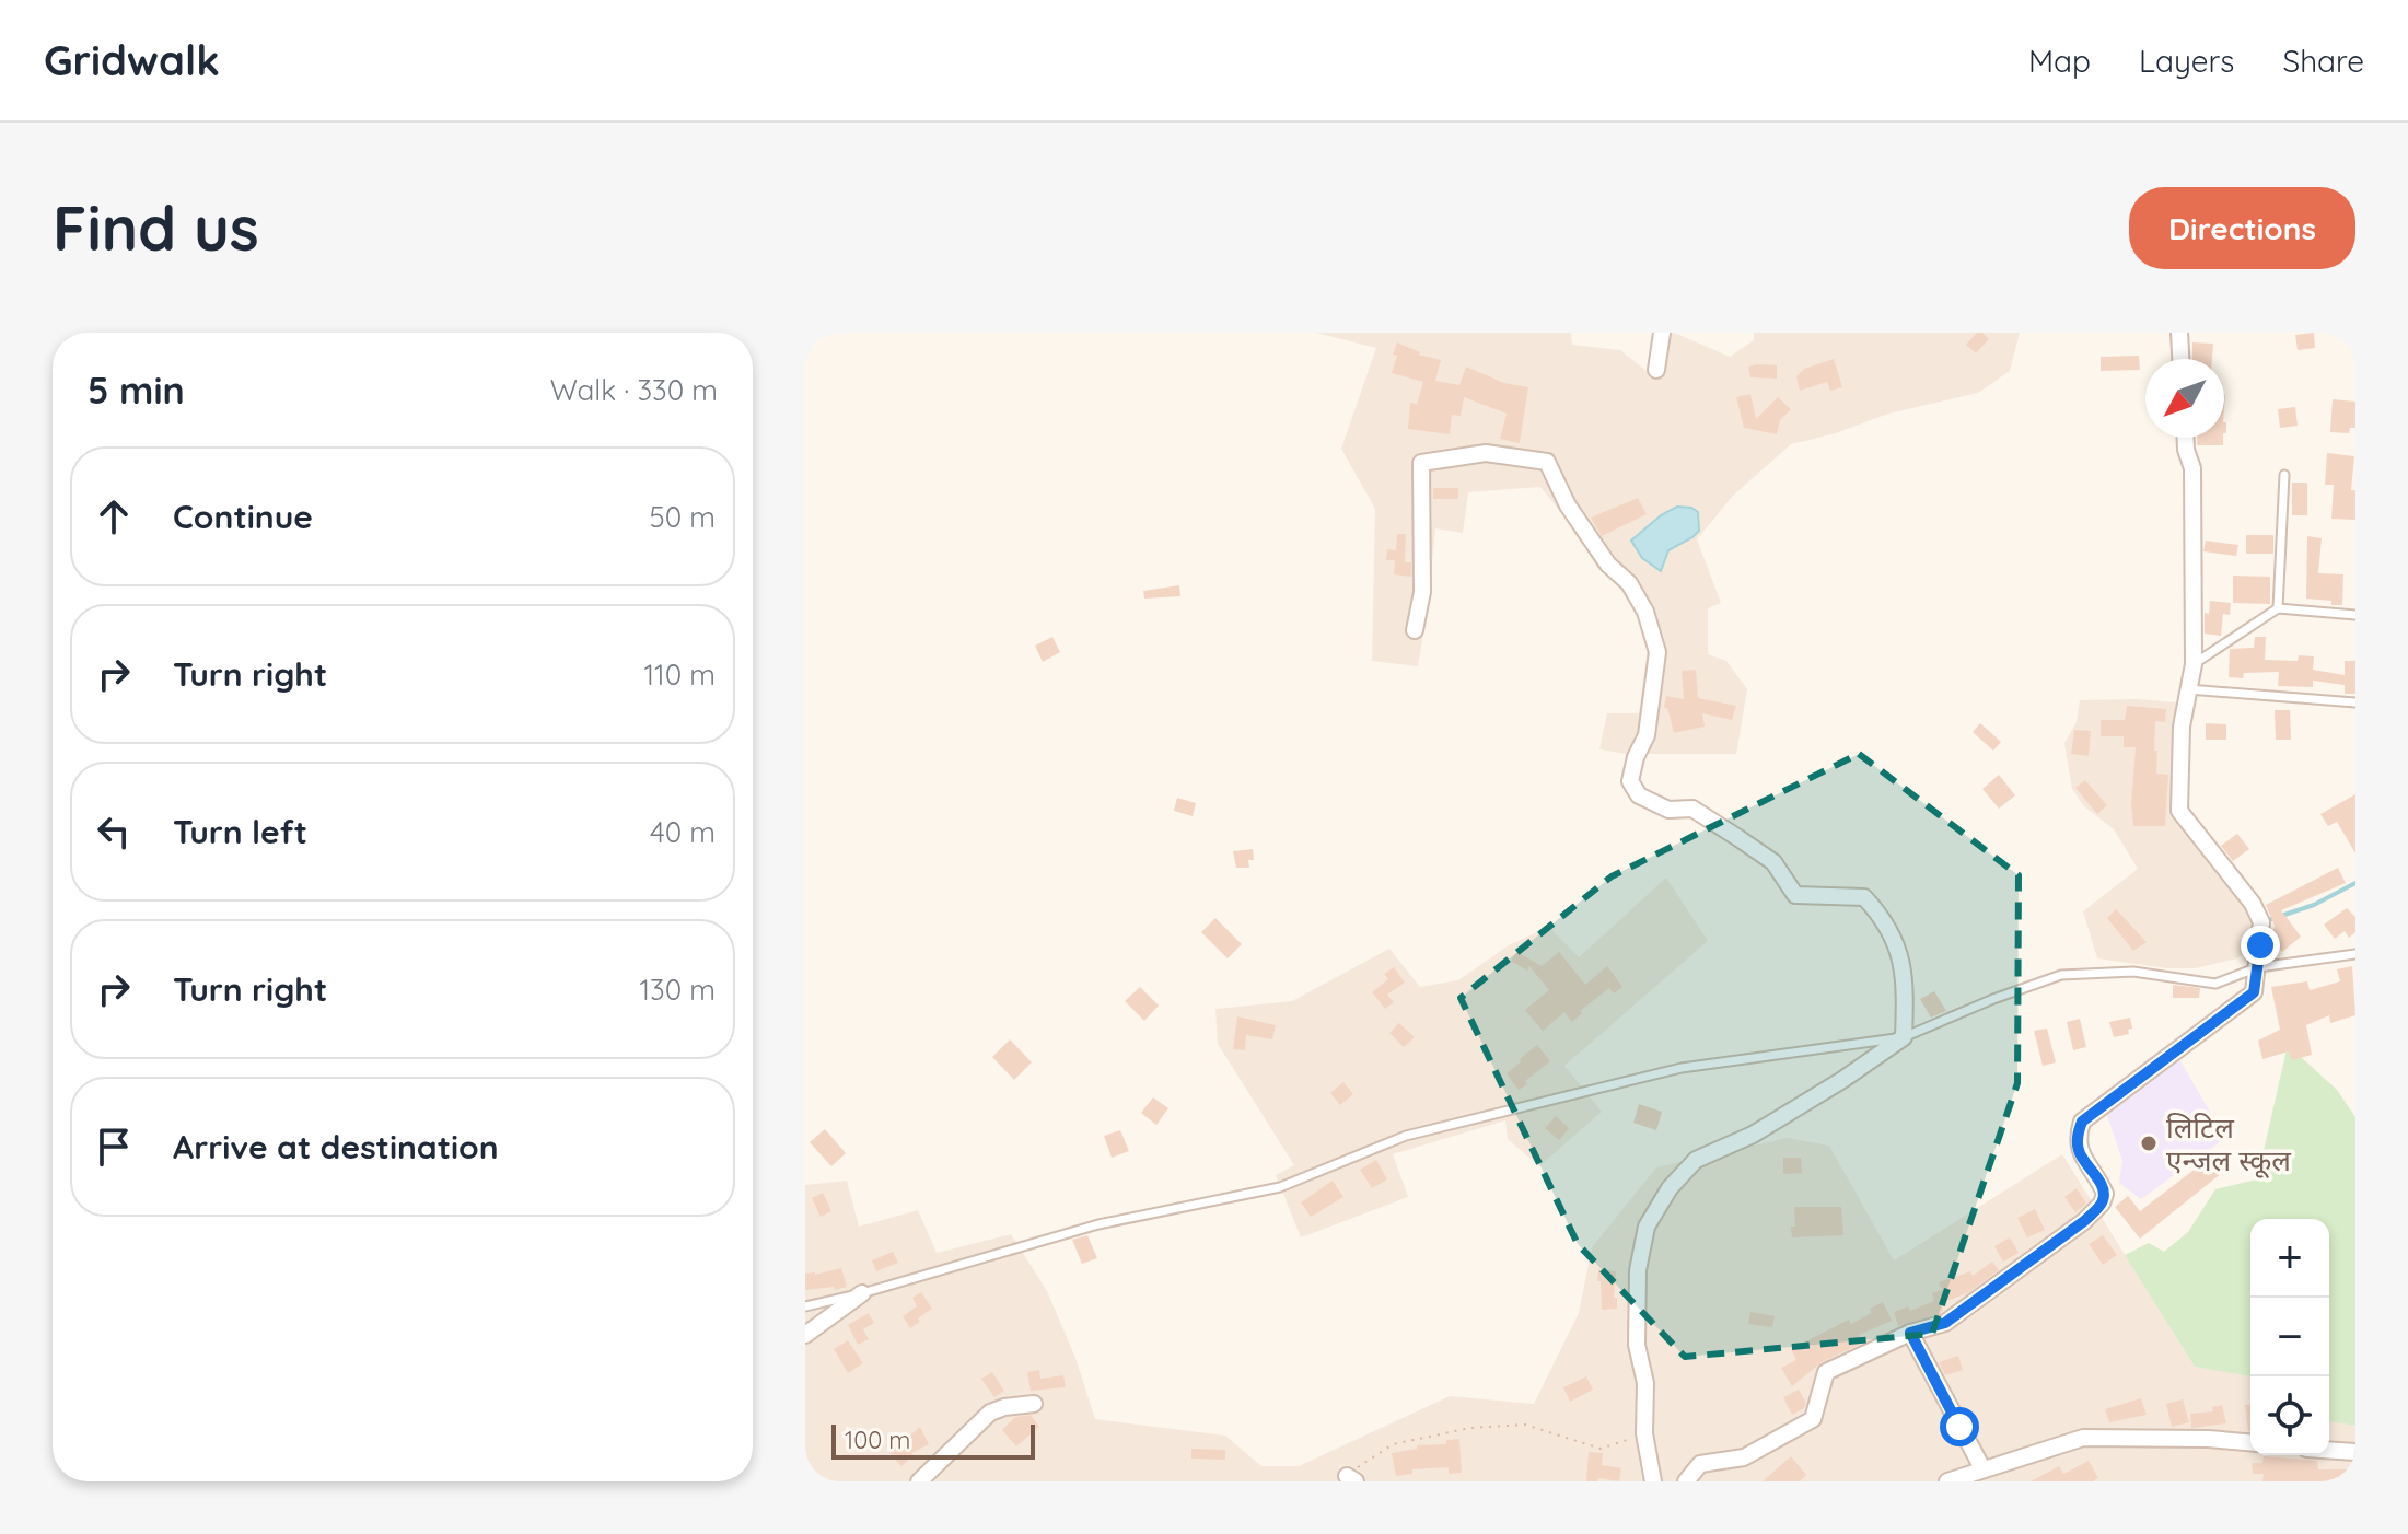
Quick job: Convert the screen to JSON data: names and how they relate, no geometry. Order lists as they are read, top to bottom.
{
  "places": ["लिटिल एन्जल स्कूल"],
  "scale_bar": "100 m",
  "north": "bottom left",
  "page": {
    "header": "Gridwalk",
    "nav": ["Map", "Layers", "Share"],
    "buttons": "Directions",
    "title": "Find us",
    "heading": ["5 min", "Walk · 330 m"],
    "list": [
      ["Continue", "50 m"],
      ["Turn right", "110 m"],
      ["Turn left", "40 m"],
      ["Turn right", "130 m"],
      "Arrive at destination"
    ],
    "map_buttons": ["+", "−"],
    "scale": "100 m"
  }
}
